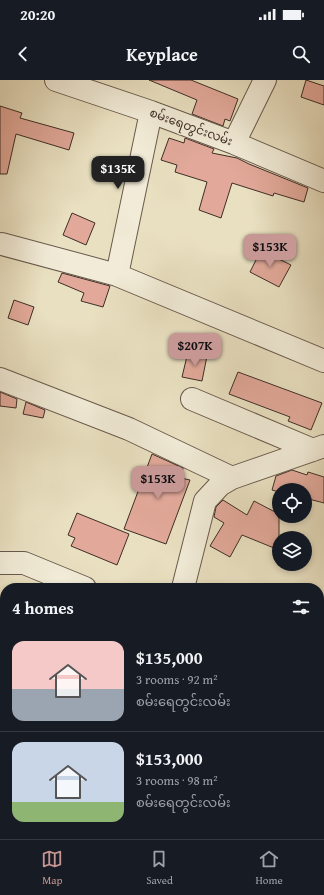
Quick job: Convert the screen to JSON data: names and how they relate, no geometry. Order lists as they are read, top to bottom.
{
  "streets": {
    "street": ["စမ်းရေတွင်းလမ်း"]
  },
  "page": {
    "status": "20:20",
    "header": "Keyplace",
    "price": [
      "$135K",
      "$153K",
      "$207K",
      "$153K"
    ],
    "heading": "4 homes",
    "list": [
      {
        "name": "$135,000",
        "note": "3 rooms · 92 m² · စမ်းရေတွင်းလမ်း"
      },
      {
        "name": "$153,000",
        "note": "3 rooms · 98 m² · စမ်းရေတွင်းလမ်း"
      }
    ],
    "tabs": ["Map", "Saved", "Home"]
  }
}
